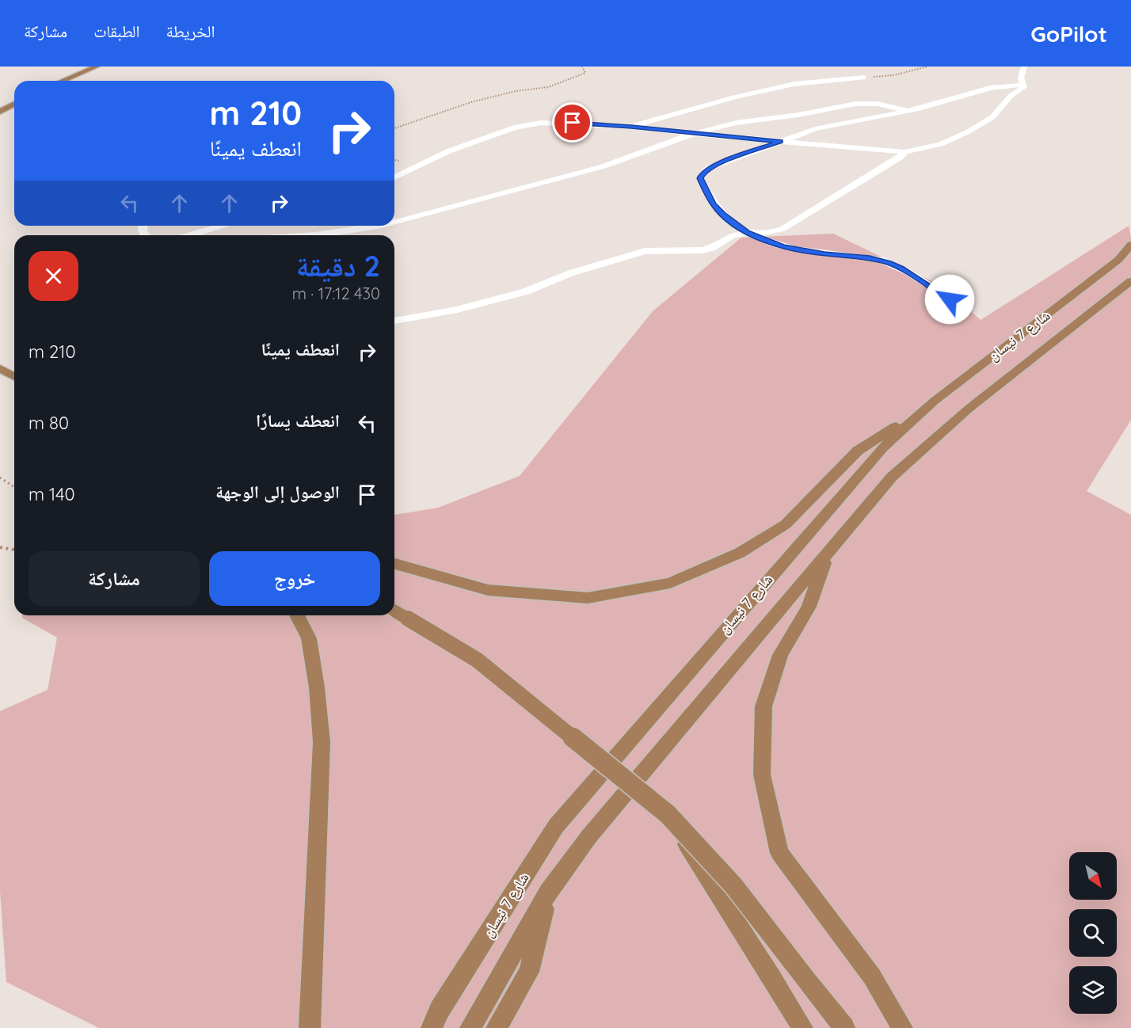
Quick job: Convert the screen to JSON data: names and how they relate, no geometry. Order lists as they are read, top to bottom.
{
  "streets": {
    "main road": ["شارع 7 نيسان"]
  },
  "north": "bottom right",
  "page": {
    "header": "GoPilot",
    "nav": ["الخريطة", "الطبقات", "مشاركة"],
    "turn": ["210 m", "انعطف يمينًا"],
    "heading": ["2 دقيقة", "430 m · 17:12"],
    "list": [
      {
        "name": "انعطف يمينًا",
        "value": "210 m"
      },
      {
        "name": "انعطف يسارًا",
        "value": "80 m"
      },
      {
        "name": "الوصول إلى الوجهة",
        "value": "140 m"
      }
    ],
    "buttons": ["خروج", "مشاركة"]
  }
}
